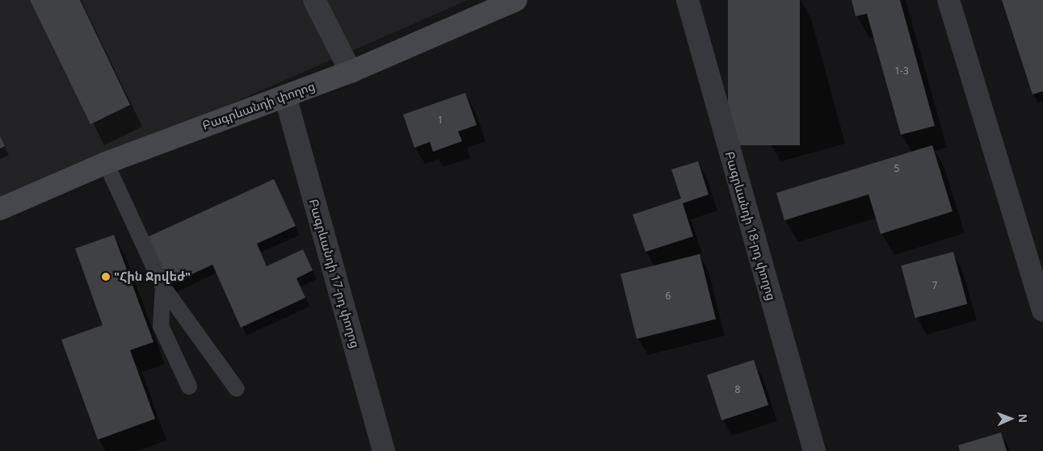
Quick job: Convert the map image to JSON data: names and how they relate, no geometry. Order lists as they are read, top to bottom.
{
  "streets": {
    "main road": ["Բագրևանդի փողոց"],
    "street": ["Բագրևանդի 18-րդ փողոց", "Բագրևանդի 17-րդ փողոց"]
  },
  "crossings": [
    ["Բագրևանդի փողոց", "Բագրևանդի 17-րդ փողոց"]
  ],
  "places": ["\"Հին Ջրվեժ\""],
  "house_numbers": [
    "1-3",
    "1",
    "5",
    "7",
    "6",
    "8"
  ],
  "north": "right"
}
